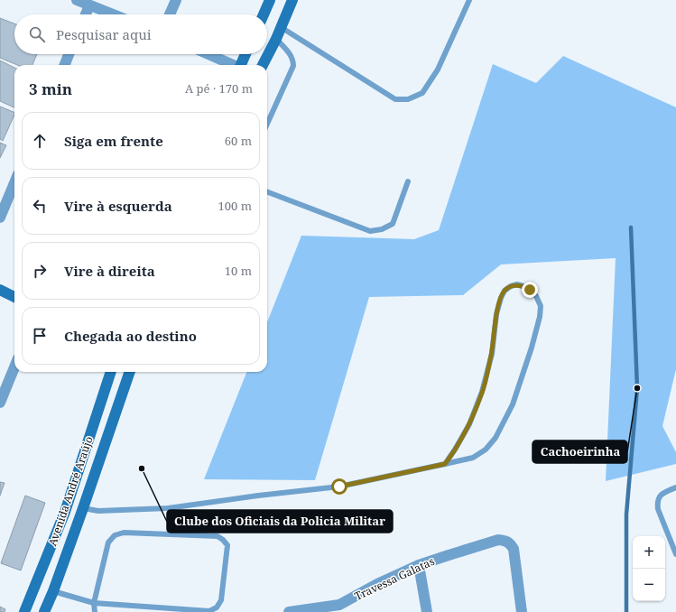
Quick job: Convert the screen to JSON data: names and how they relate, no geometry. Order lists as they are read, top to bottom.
{
  "streets": {
    "main road": ["Avenida André Araújo"],
    "street": ["Travessa Galatas"]
  },
  "places": ["Cachoeirinha", "Clube dos Oficiais da Policia Militar"],
  "page": {
    "search": "Pesquisar aqui",
    "heading": ["3 min", "A pé · 170 m"],
    "list": [
      ["Siga em frente", "60 m"],
      ["Vire à esquerda", "100 m"],
      ["Vire à direita", "10 m"],
      "Chegada ao destino"
    ],
    "map_buttons": ["+", "−"]
  }
}
